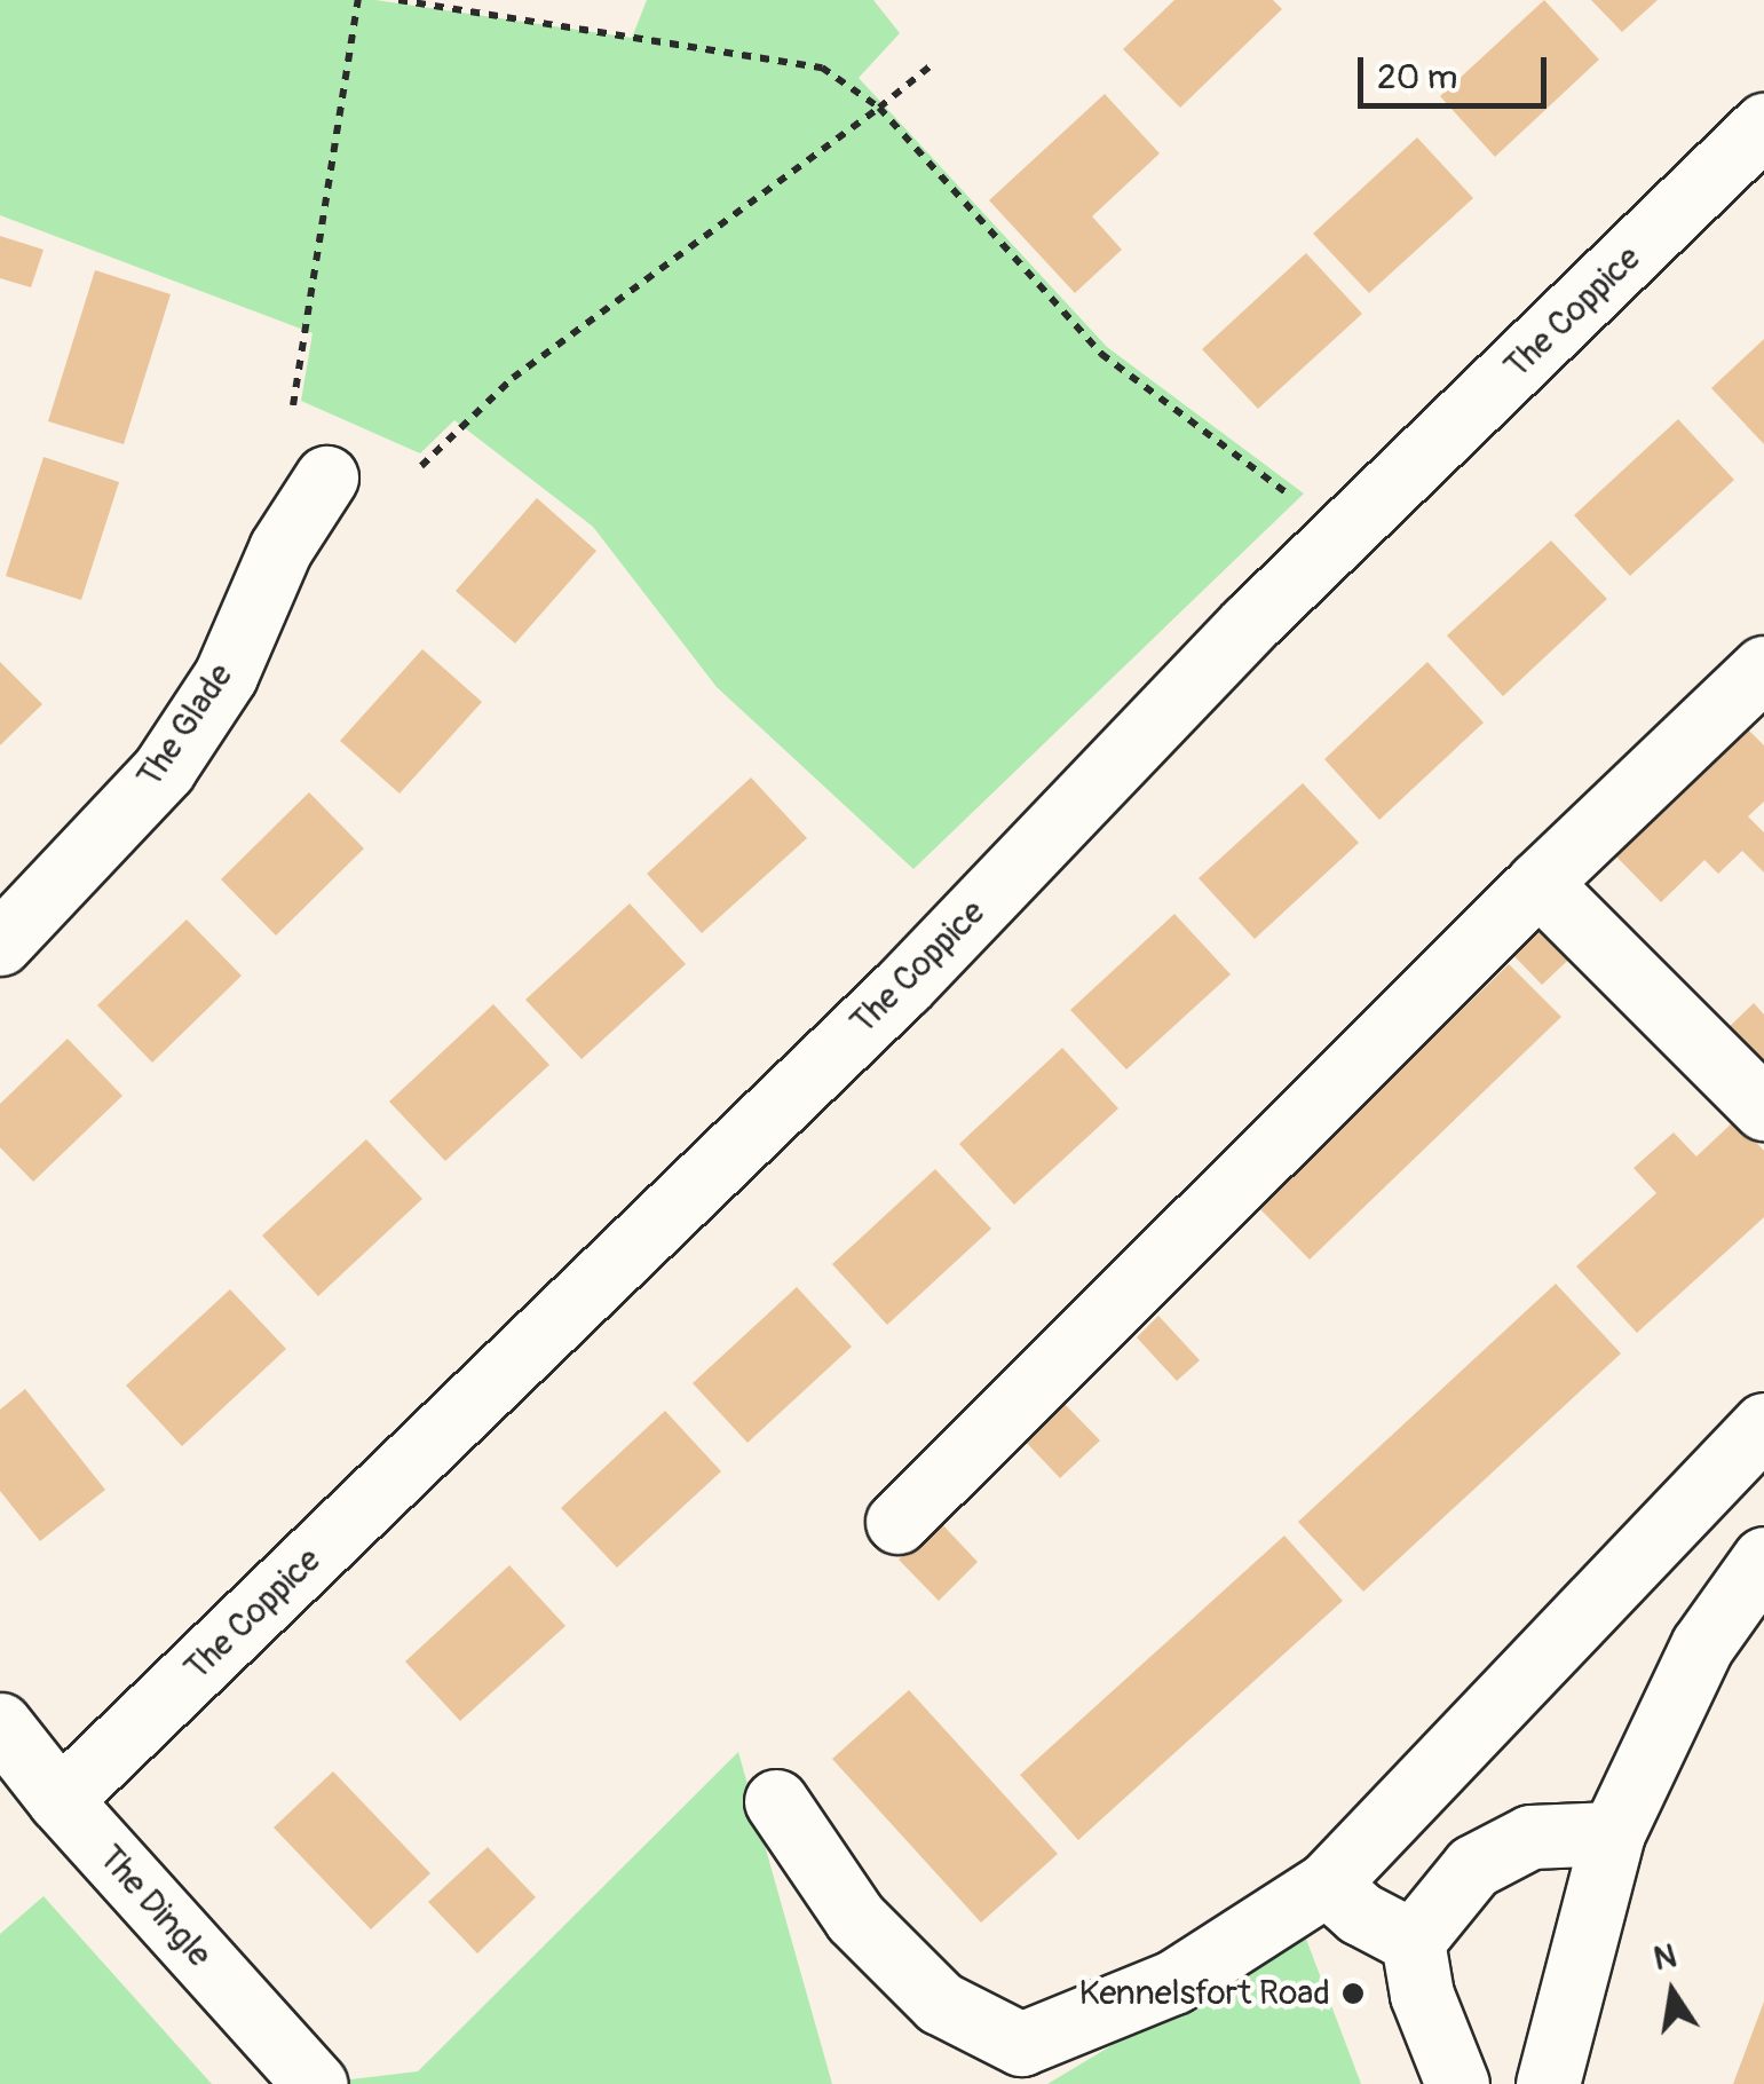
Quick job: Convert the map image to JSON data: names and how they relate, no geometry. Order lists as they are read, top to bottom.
{
  "streets": {
    "street": ["The Coppice", "The Glade", "The Dingle"]
  },
  "crossings": [
    ["The Coppice", "The Dingle"]
  ],
  "places": ["Kennelsfort Road"],
  "scale_bar": "20 m",
  "north": "top"
}
